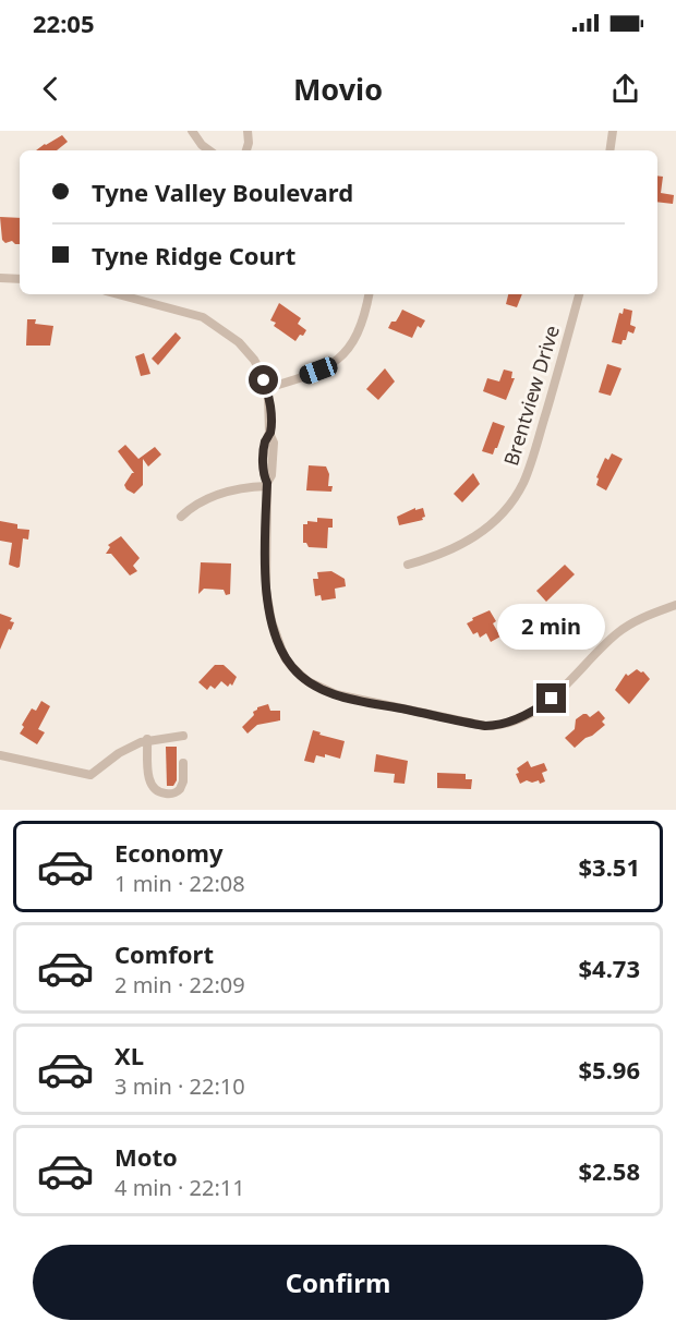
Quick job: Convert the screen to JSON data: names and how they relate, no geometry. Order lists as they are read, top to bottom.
{
  "streets": {
    "street": ["Brentview Drive"]
  },
  "page": {
    "status": "22:05",
    "header": "Movio",
    "banner": ["Tyne Valley Boulevard", "Tyne Ridge Court"],
    "bubble": "2 min",
    "list": [
      {
        "name": "Economy",
        "note": "1 min · 22:08",
        "value": "$3.51"
      },
      {
        "name": "Comfort",
        "note": "2 min · 22:09",
        "value": "$4.73"
      },
      {
        "name": "XL",
        "note": "3 min · 22:10",
        "value": "$5.96"
      },
      {
        "name": "Moto",
        "note": "4 min · 22:11",
        "value": "$2.58"
      }
    ],
    "buttons": "Confirm"
  }
}
